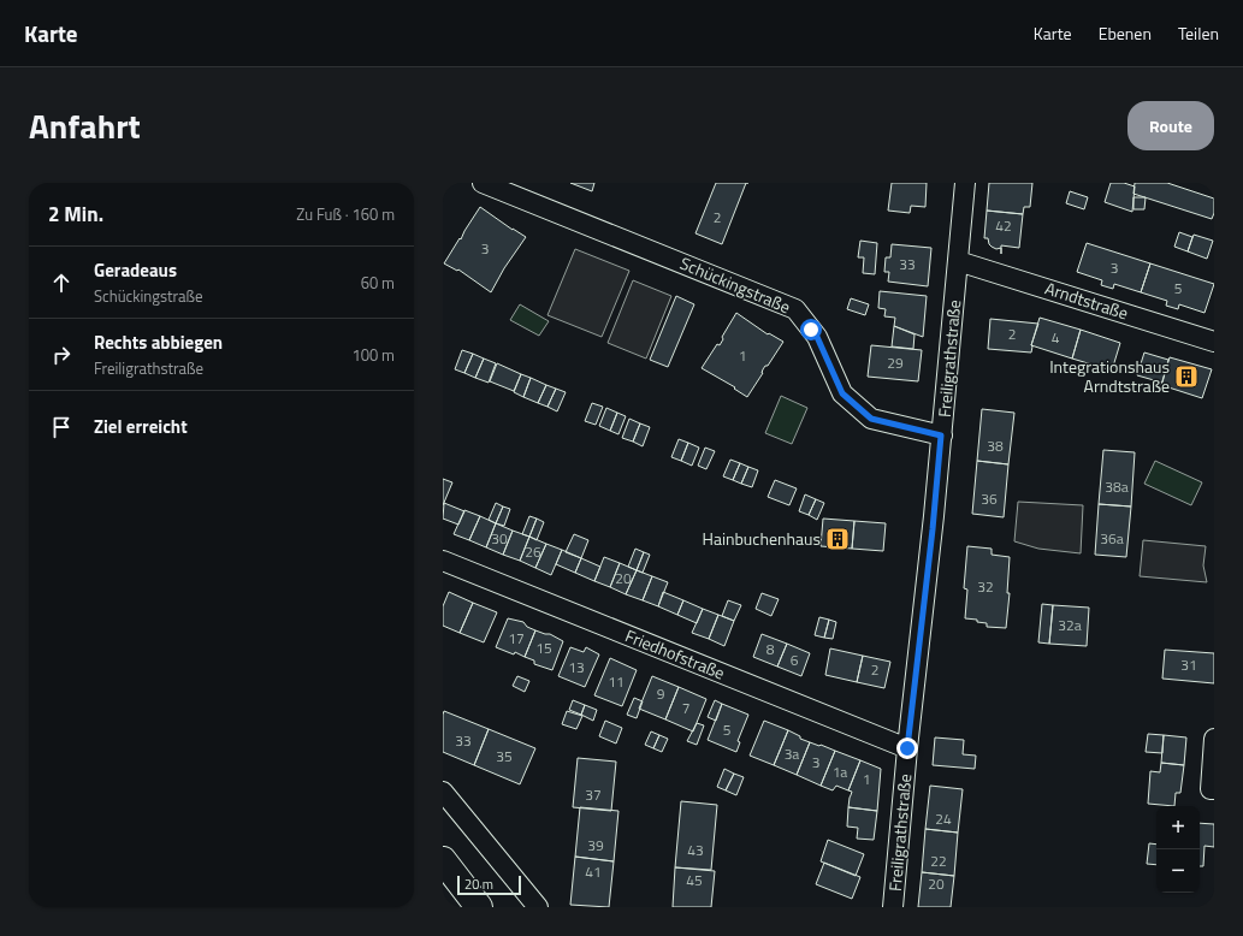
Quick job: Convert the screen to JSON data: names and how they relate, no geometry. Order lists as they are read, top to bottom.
{
  "streets": {
    "street": [
      "Schückingstraße",
      "Arndtstraße",
      "Freiligrathstraße",
      "Friedhofstraße"
    ]
  },
  "crossings": [
    ["Schückingstraße", "Freiligrathstraße"],
    ["Arndtstraße", "Freiligrathstraße"],
    ["Freiligrathstraße", "Friedhofstraße"]
  ],
  "places": {
    "building": ["Integrationshaus Arndtstraße", "Hainbuchenhaus"]
  },
  "house_numbers": [
    "2",
    "42",
    "3",
    "33",
    "3",
    "5",
    "2",
    "4",
    "1",
    "29",
    "38",
    "38a",
    "36",
    "30",
    "36a",
    "26",
    "20",
    "32",
    "32a",
    "17",
    "15",
    "8",
    "6",
    "31",
    "13",
    "2",
    "11",
    "9",
    "7",
    "5",
    "33",
    "3a",
    "35",
    "3",
    "1a",
    "1",
    "37",
    "24",
    "39",
    "43",
    "22",
    "41",
    "45",
    "20"
  ],
  "scale_bar": "20 m",
  "page": {
    "header": "Karte",
    "nav": ["Karte", "Ebenen", "Teilen"],
    "title": "Anfahrt",
    "buttons": "Route",
    "heading": ["2 Min.", "Zu Fuß · 160 m"],
    "list": [
      ["Geradeaus", "Schückingstraße", "60 m"],
      ["Rechts abbiegen", "Freiligrathstraße", "100 m"],
      "Ziel erreicht"
    ],
    "map_buttons": ["+", "−"],
    "scale": "20 m"
  }
}
